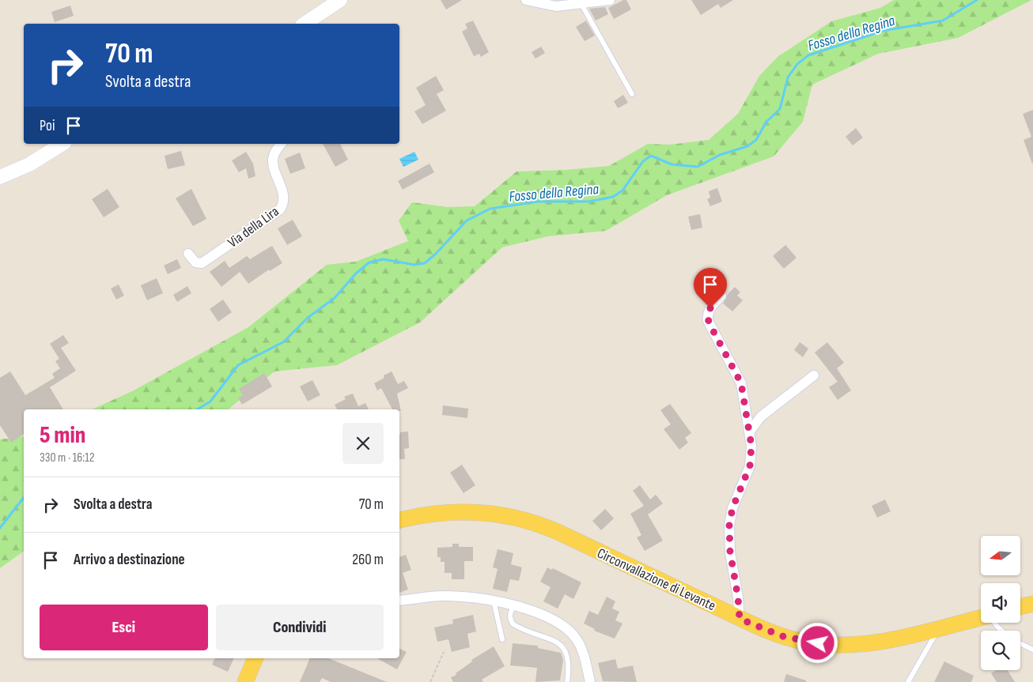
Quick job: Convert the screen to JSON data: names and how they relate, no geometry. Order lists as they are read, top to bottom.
{
  "streets": {
    "main road": ["Circonvallazione di Levante"],
    "street": ["Via della Lira"]
  },
  "water": ["Fosso della Regina"],
  "north": "left",
  "page": {
    "turn": ["70 m", "Svolta a destra"],
    "then": "Poi",
    "heading": ["5 min", "330 m · 16:12"],
    "list": [
      {
        "name": "Svolta a destra",
        "value": "70 m"
      },
      {
        "name": "Arrivo a destinazione",
        "value": "260 m"
      }
    ],
    "buttons": ["Esci", "Condividi"]
  }
}
